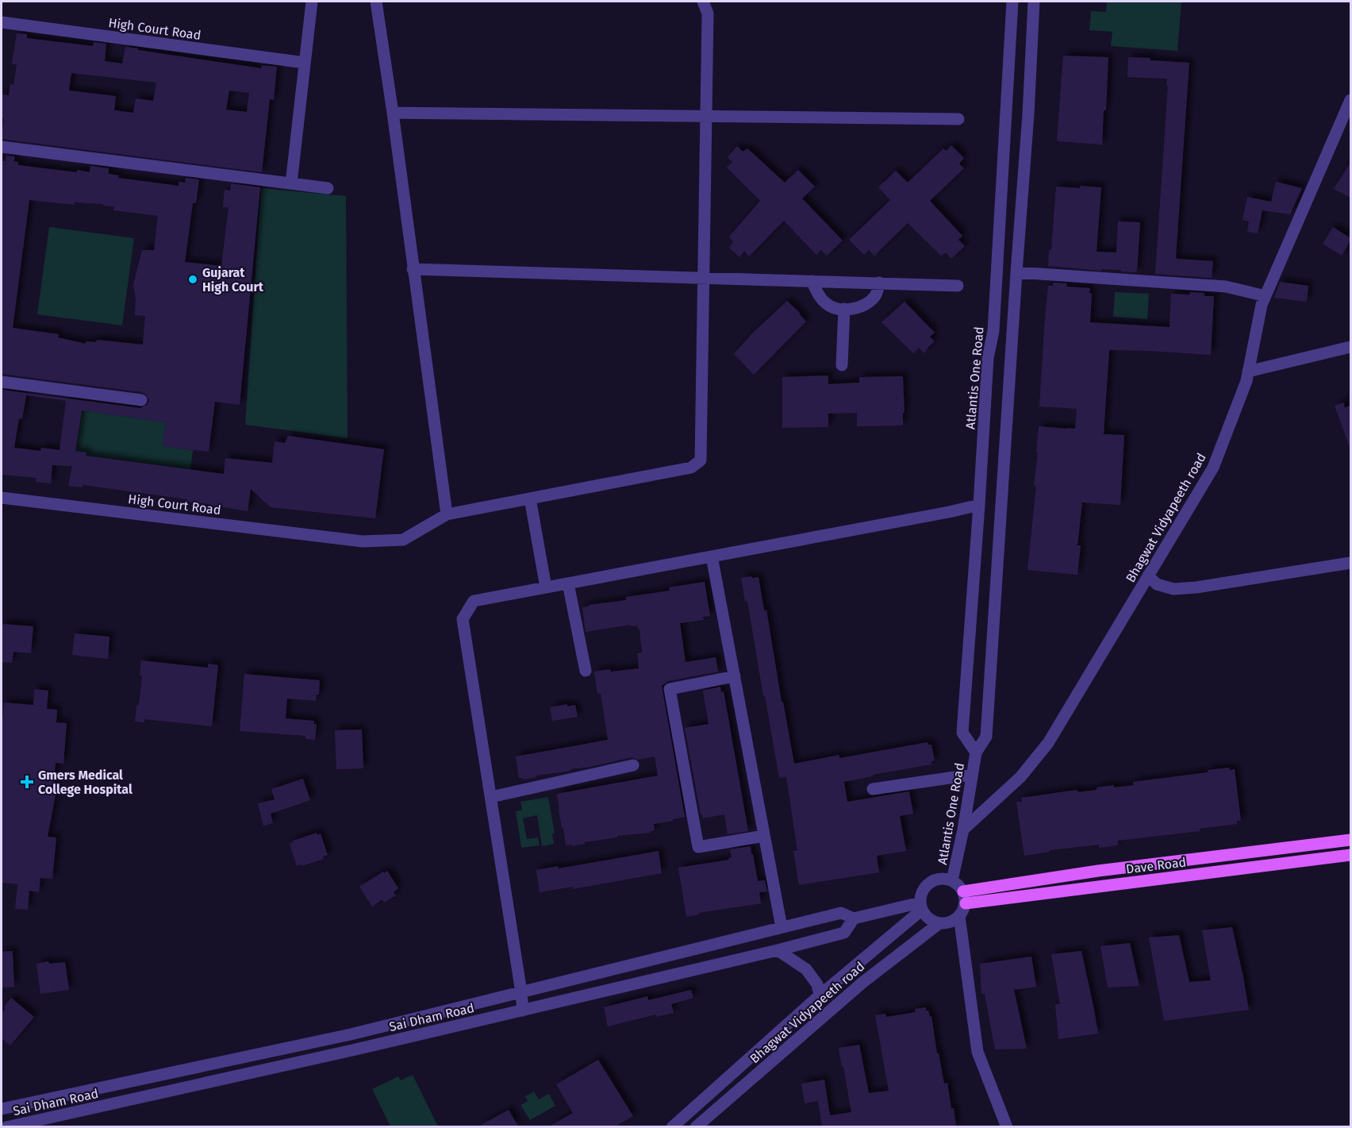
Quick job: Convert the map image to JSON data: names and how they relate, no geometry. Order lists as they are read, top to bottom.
{
  "streets": {
    "main road": ["Dave Road"],
    "street": [
      "High Court Road",
      "Atlantis One Road",
      "Bhagwat Vidyapeeth road",
      "Sai Dham Road"
    ]
  },
  "crossings": [
    ["Atlantis One Road", "Bhagwat Vidyapeeth road"],
    ["Atlantis One Road", "Dave Road"],
    ["Atlantis One Road", "Sai Dham Road"],
    ["Bhagwat Vidyapeeth road", "Dave Road"],
    ["Bhagwat Vidyapeeth road", "Sai Dham Road"],
    ["Dave Road", "Sai Dham Road"]
  ],
  "places": {
    "other": ["Gujarat High Court"],
    "health": ["Gmers Medical College Hospital"]
  }
}
